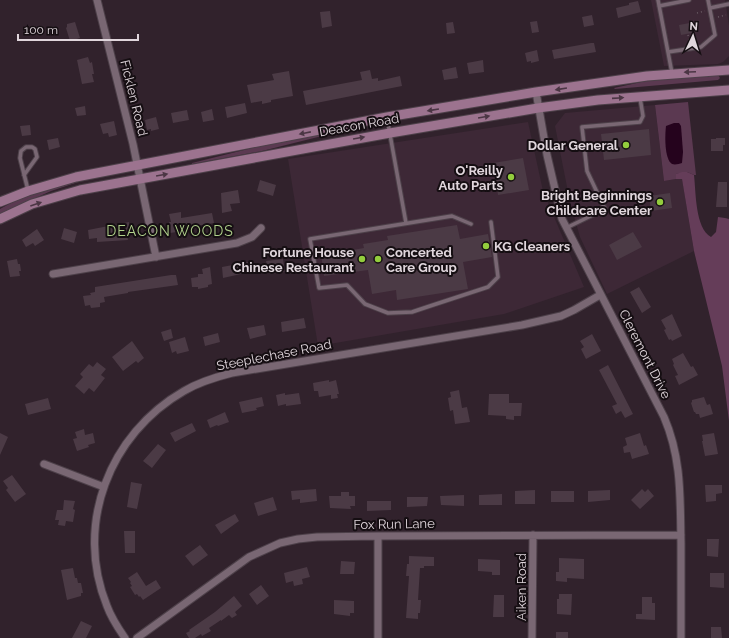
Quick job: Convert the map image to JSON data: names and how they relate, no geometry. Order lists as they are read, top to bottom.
{
  "streets": {
    "main road": ["Deacon Road"],
    "street": [
      "Ficklen Road",
      "Cleremont Drive",
      "Steeplechase Road",
      "Fox Run Lane",
      "Aiken Road"
    ]
  },
  "crossings": [
    ["Ficklen Road", "Deacon Road"],
    ["Deacon Road", "Cleremont Drive"],
    ["Cleremont Drive", "Steeplechase Road"],
    ["Cleremont Drive", "Fox Run Lane"],
    ["Fox Run Lane", "Aiken Road"]
  ],
  "districts": ["DEACON WOODS"],
  "places": [
    "Dollar General",
    "O'Reilly Auto Parts",
    "Bright Beginnings Childcare Center",
    "KG Cleaners",
    "Fortune House Chinese Restaurant",
    "Concerted Care Group"
  ],
  "scale_bar": "100 m",
  "north": "top"
}
